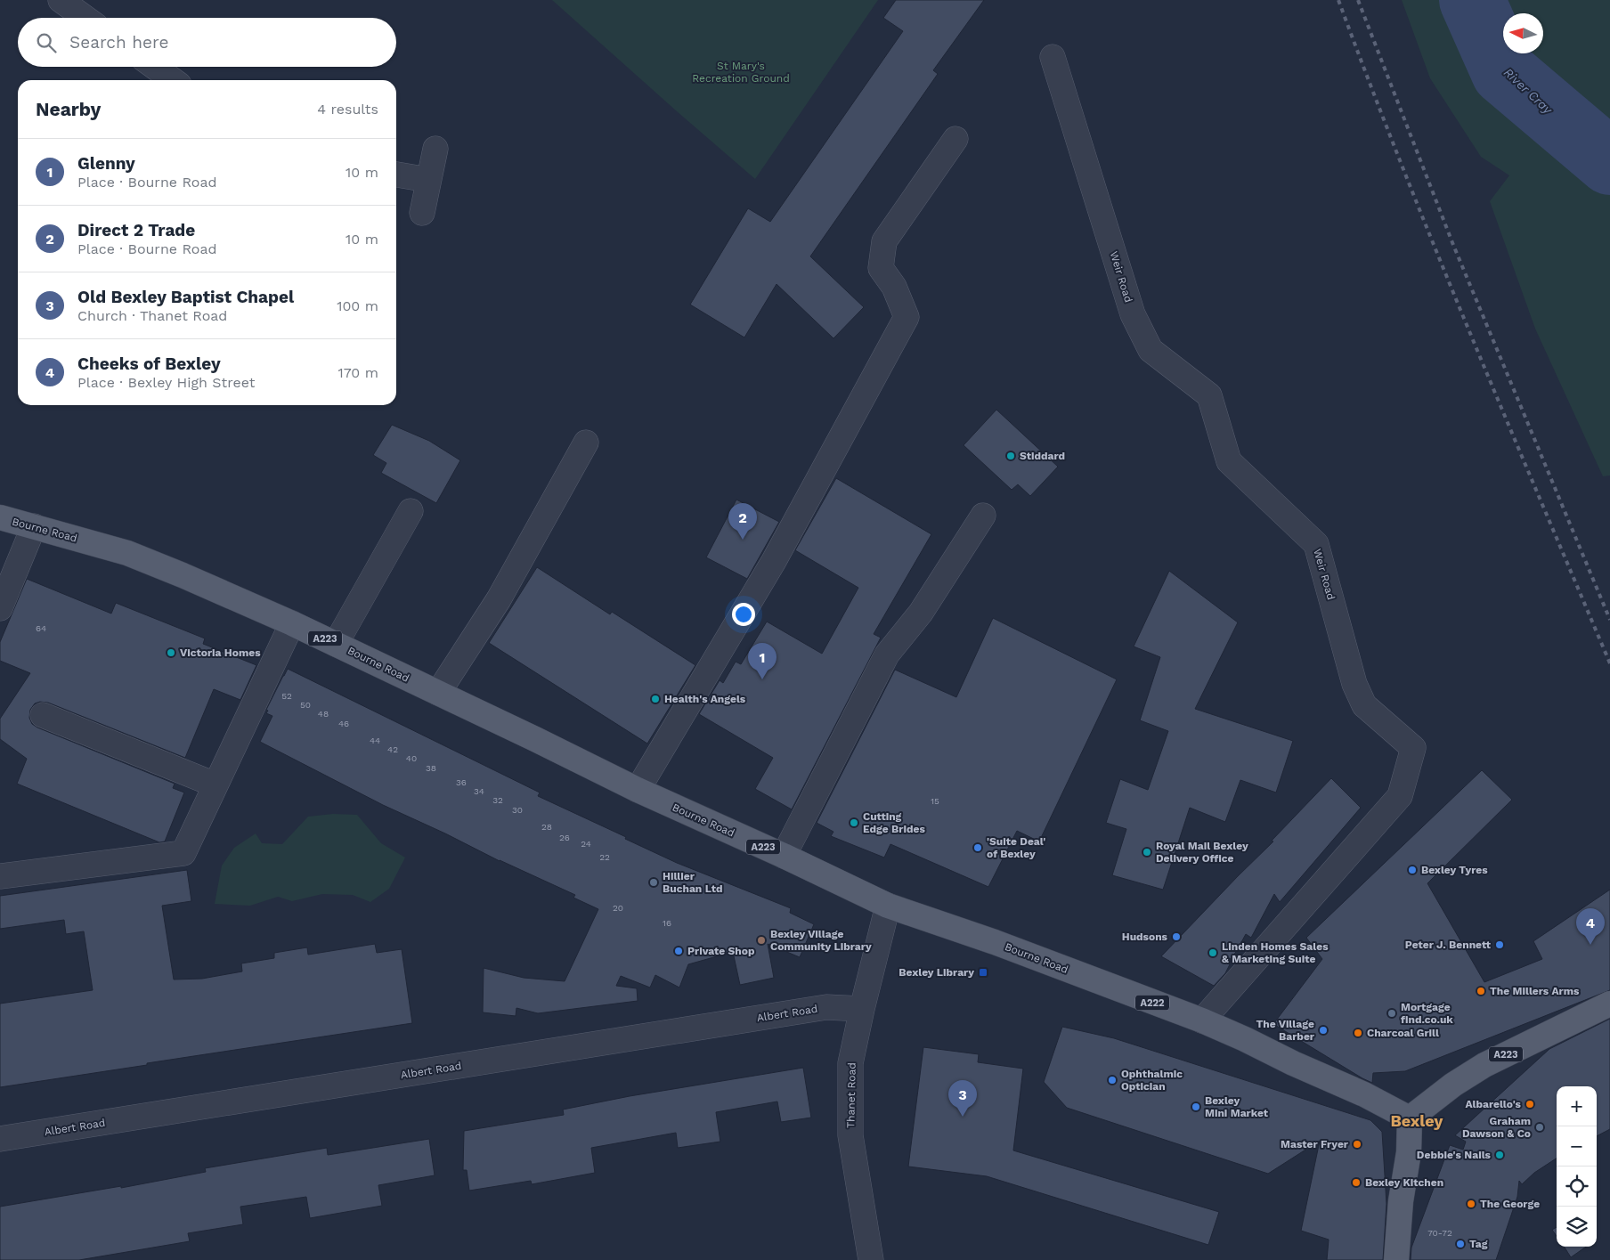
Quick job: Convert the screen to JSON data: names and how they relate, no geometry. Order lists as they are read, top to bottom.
{
  "streets": {
    "main road": ["Bourne Road", "A223", "A222"],
    "street": ["Weir Road", "Albert Road", "Thanet Road"]
  },
  "crossings": [
    ["Weir Road", "Bourne Road"],
    ["Bourne Road", "A223"],
    ["Bourne Road", "Thanet Road"],
    ["Albert Road", "Thanet Road"]
  ],
  "districts": ["Bexley"],
  "water": ["River Cray"],
  "parks": ["St Mary's Recreation Ground"],
  "places": {
    "other": [
      "Stiddard",
      "Victoria Homes",
      "Health's Angels",
      "Cutting Edge Brides",
      "'Suite Deal' of Bexley",
      "Royal Mail Bexley Delivery Office",
      "Bexley Tyres",
      "Hillier Buchan Ltd",
      "Hudsons",
      "Bexley Village Community Library",
      "Peter J. Bennett",
      "Private Shop",
      "Linden Homes Sales & Marketing Suite",
      "The Millers Arms",
      "Mortgage find.co.uk",
      "The Village Barber",
      "Charcoal Grill",
      "Ophthalmic Optician",
      "Albarello's",
      "Bexley Mini Market",
      "Graham Dawson & Co",
      "Master Fryer",
      "Debbie's Nails",
      "Bexley Kitchen",
      "The George",
      "Tag"
    ],
    "transit": ["Bexley Library"]
  },
  "house_numbers": [
    "64",
    "52",
    "50",
    "48",
    "46",
    "44",
    "42",
    "40",
    "38",
    "36",
    "34",
    "32",
    "15",
    "30",
    "28",
    "26",
    "24",
    "22",
    "20",
    "16",
    "70-72"
  ],
  "north": "left",
  "page": {
    "search": "Search here",
    "heading": ["Nearby", "4 results"],
    "list": [
      {
        "mark": "1",
        "name": "Glenny",
        "note": "Place · Bourne Road",
        "value": "10 m"
      },
      {
        "mark": "2",
        "name": "Direct 2 Trade",
        "note": "Place · Bourne Road",
        "value": "10 m"
      },
      {
        "mark": "3",
        "name": "Old Bexley Baptist Chapel",
        "note": "Church · Thanet Road",
        "value": "100 m"
      },
      {
        "mark": "4",
        "name": "Cheeks of Bexley",
        "note": "Place · Bexley High Street",
        "value": "170 m"
      }
    ],
    "pins": [
      "2",
      "1",
      "4",
      "3"
    ],
    "map_buttons": ["+", "−"]
  }
}
